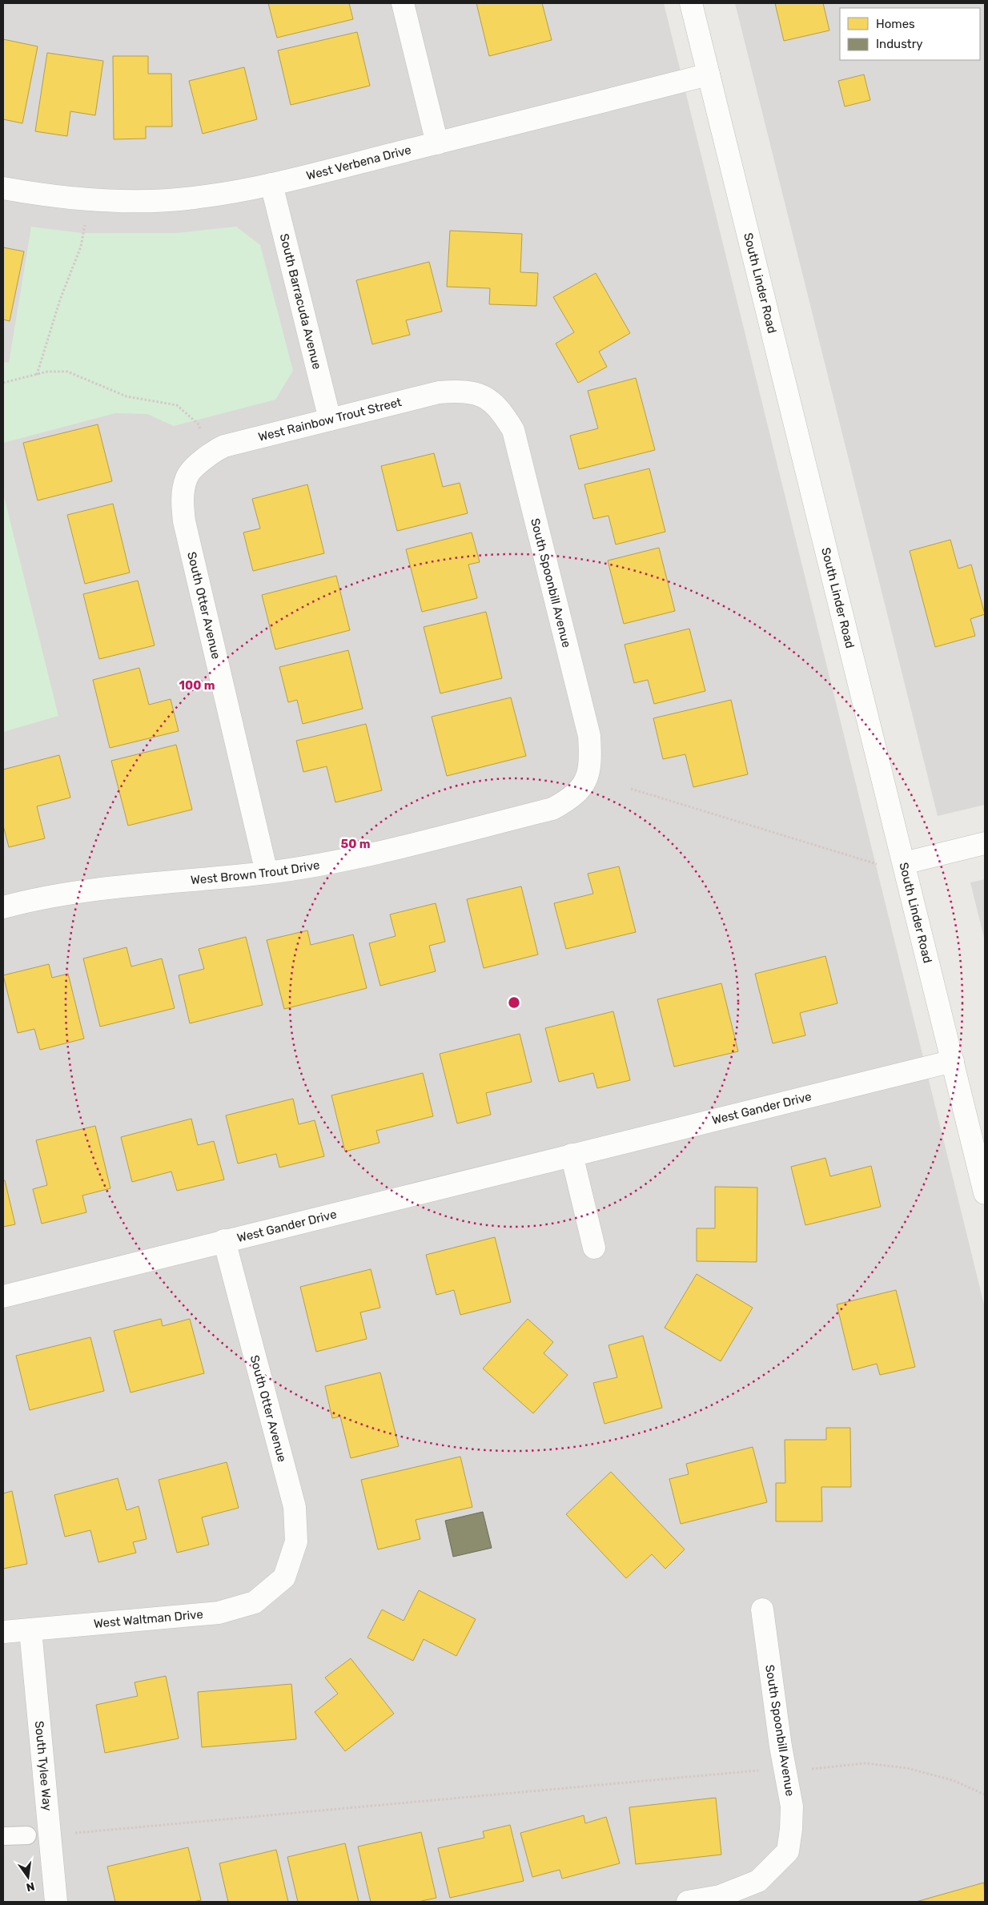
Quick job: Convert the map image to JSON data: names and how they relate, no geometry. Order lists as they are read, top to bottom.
{
  "streets": {
    "street": [
      "West Verbena Drive",
      "South Linder Road",
      "South Barracuda Avenue",
      "West Rainbow Trout Street",
      "South Spoonbill Avenue",
      "South Otter Avenue",
      "West Brown Trout Drive",
      "West Gander Drive",
      "West Waltman Drive",
      "South Tylee Way"
    ]
  },
  "crossings": [
    ["West Verbena Drive", "South Linder Road"],
    ["West Verbena Drive", "South Barracuda Avenue"],
    ["South Linder Road", "West Gander Drive"],
    ["South Barracuda Avenue", "West Rainbow Trout Street"],
    ["West Rainbow Trout Street", "South Spoonbill Avenue"],
    ["West Rainbow Trout Street", "South Otter Avenue"],
    ["South Spoonbill Avenue", "West Brown Trout Drive"],
    ["South Otter Avenue", "West Brown Trout Drive"],
    ["South Otter Avenue", "West Gander Drive"],
    ["South Otter Avenue", "West Waltman Drive"],
    ["West Waltman Drive", "South Tylee Way"]
  ],
  "legend": ["Homes", "Industry"],
  "north": "bottom",
  "rings": ["100 m", "50 m"]
}
